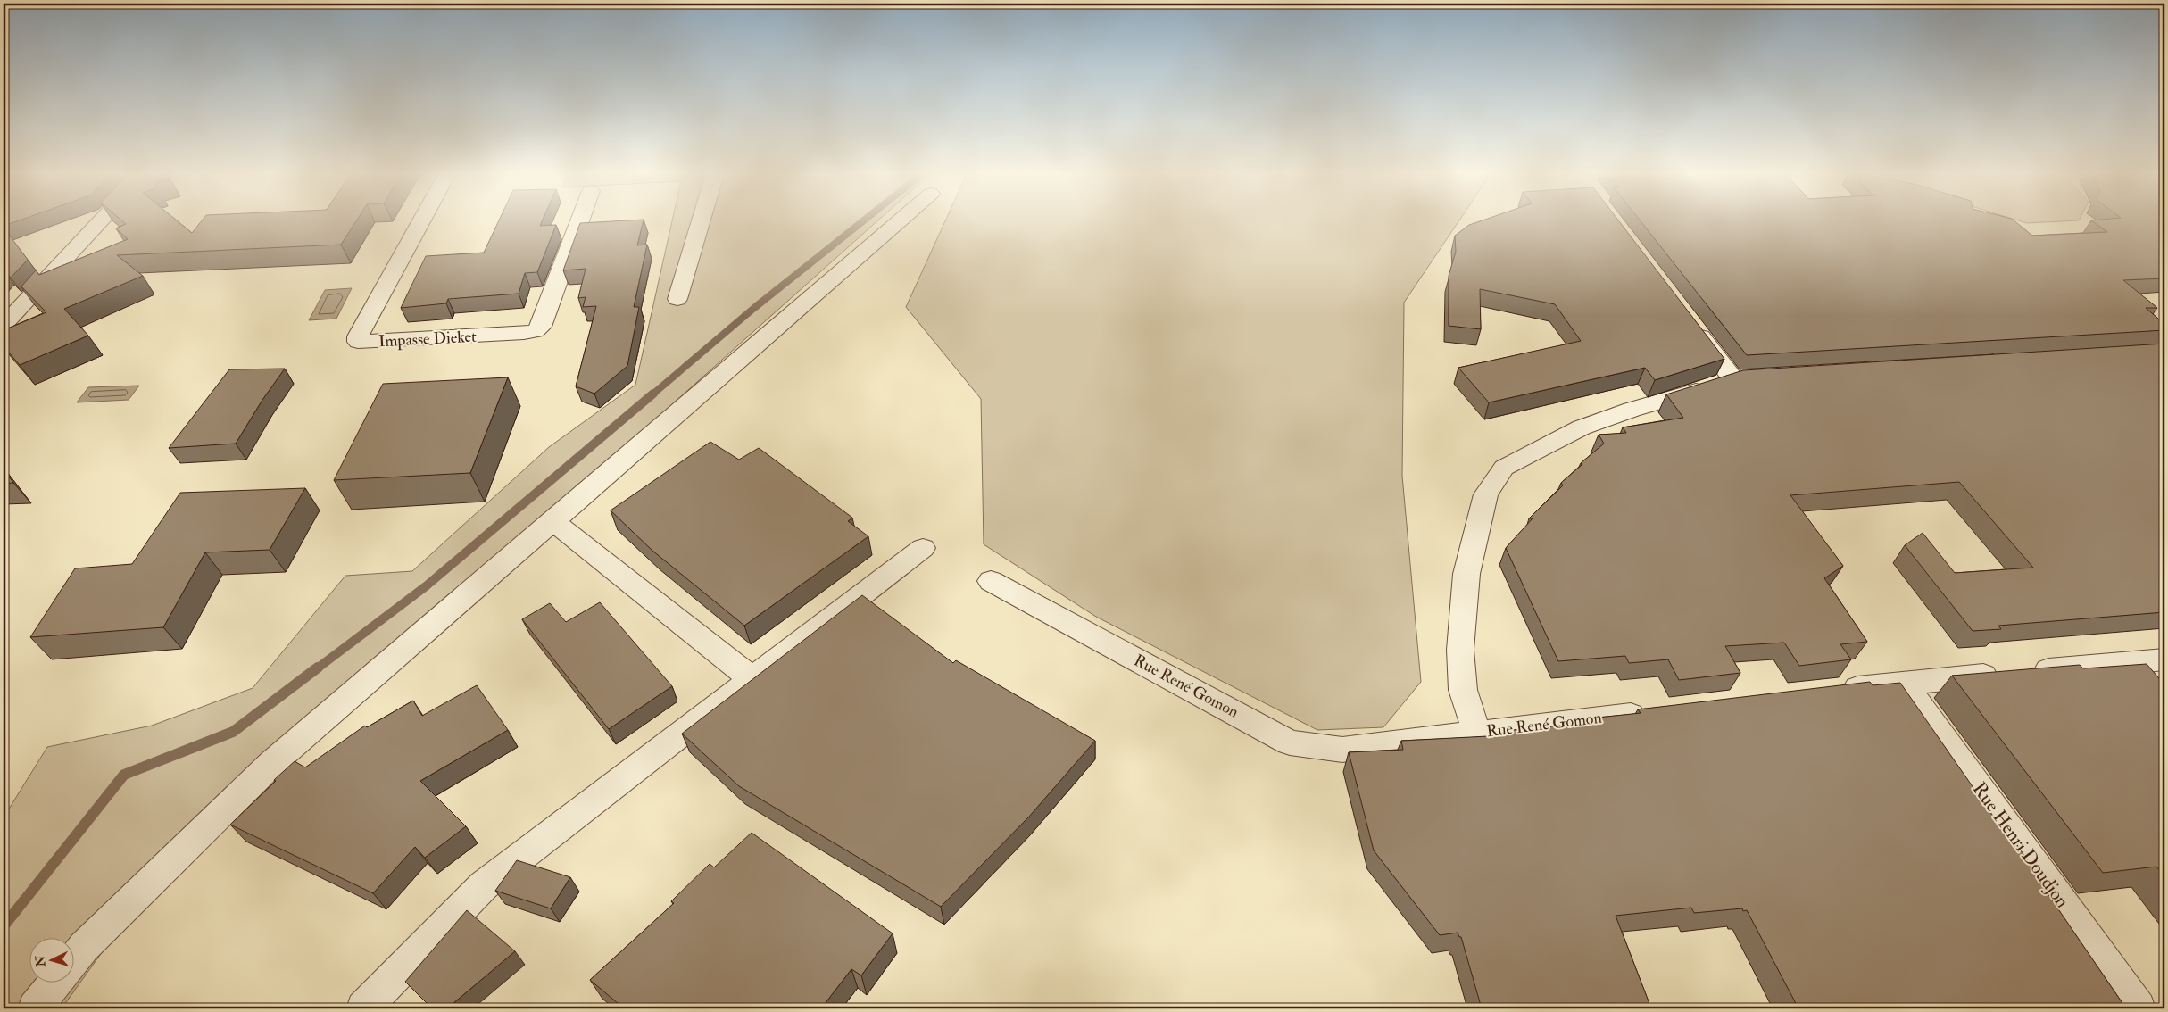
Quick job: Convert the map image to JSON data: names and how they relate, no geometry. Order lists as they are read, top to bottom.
{
  "streets": {
    "street": ["Impasse Dieket", "Rue René Gomon", "Rue Henri Doudjon"]
  },
  "north": "left"
}
